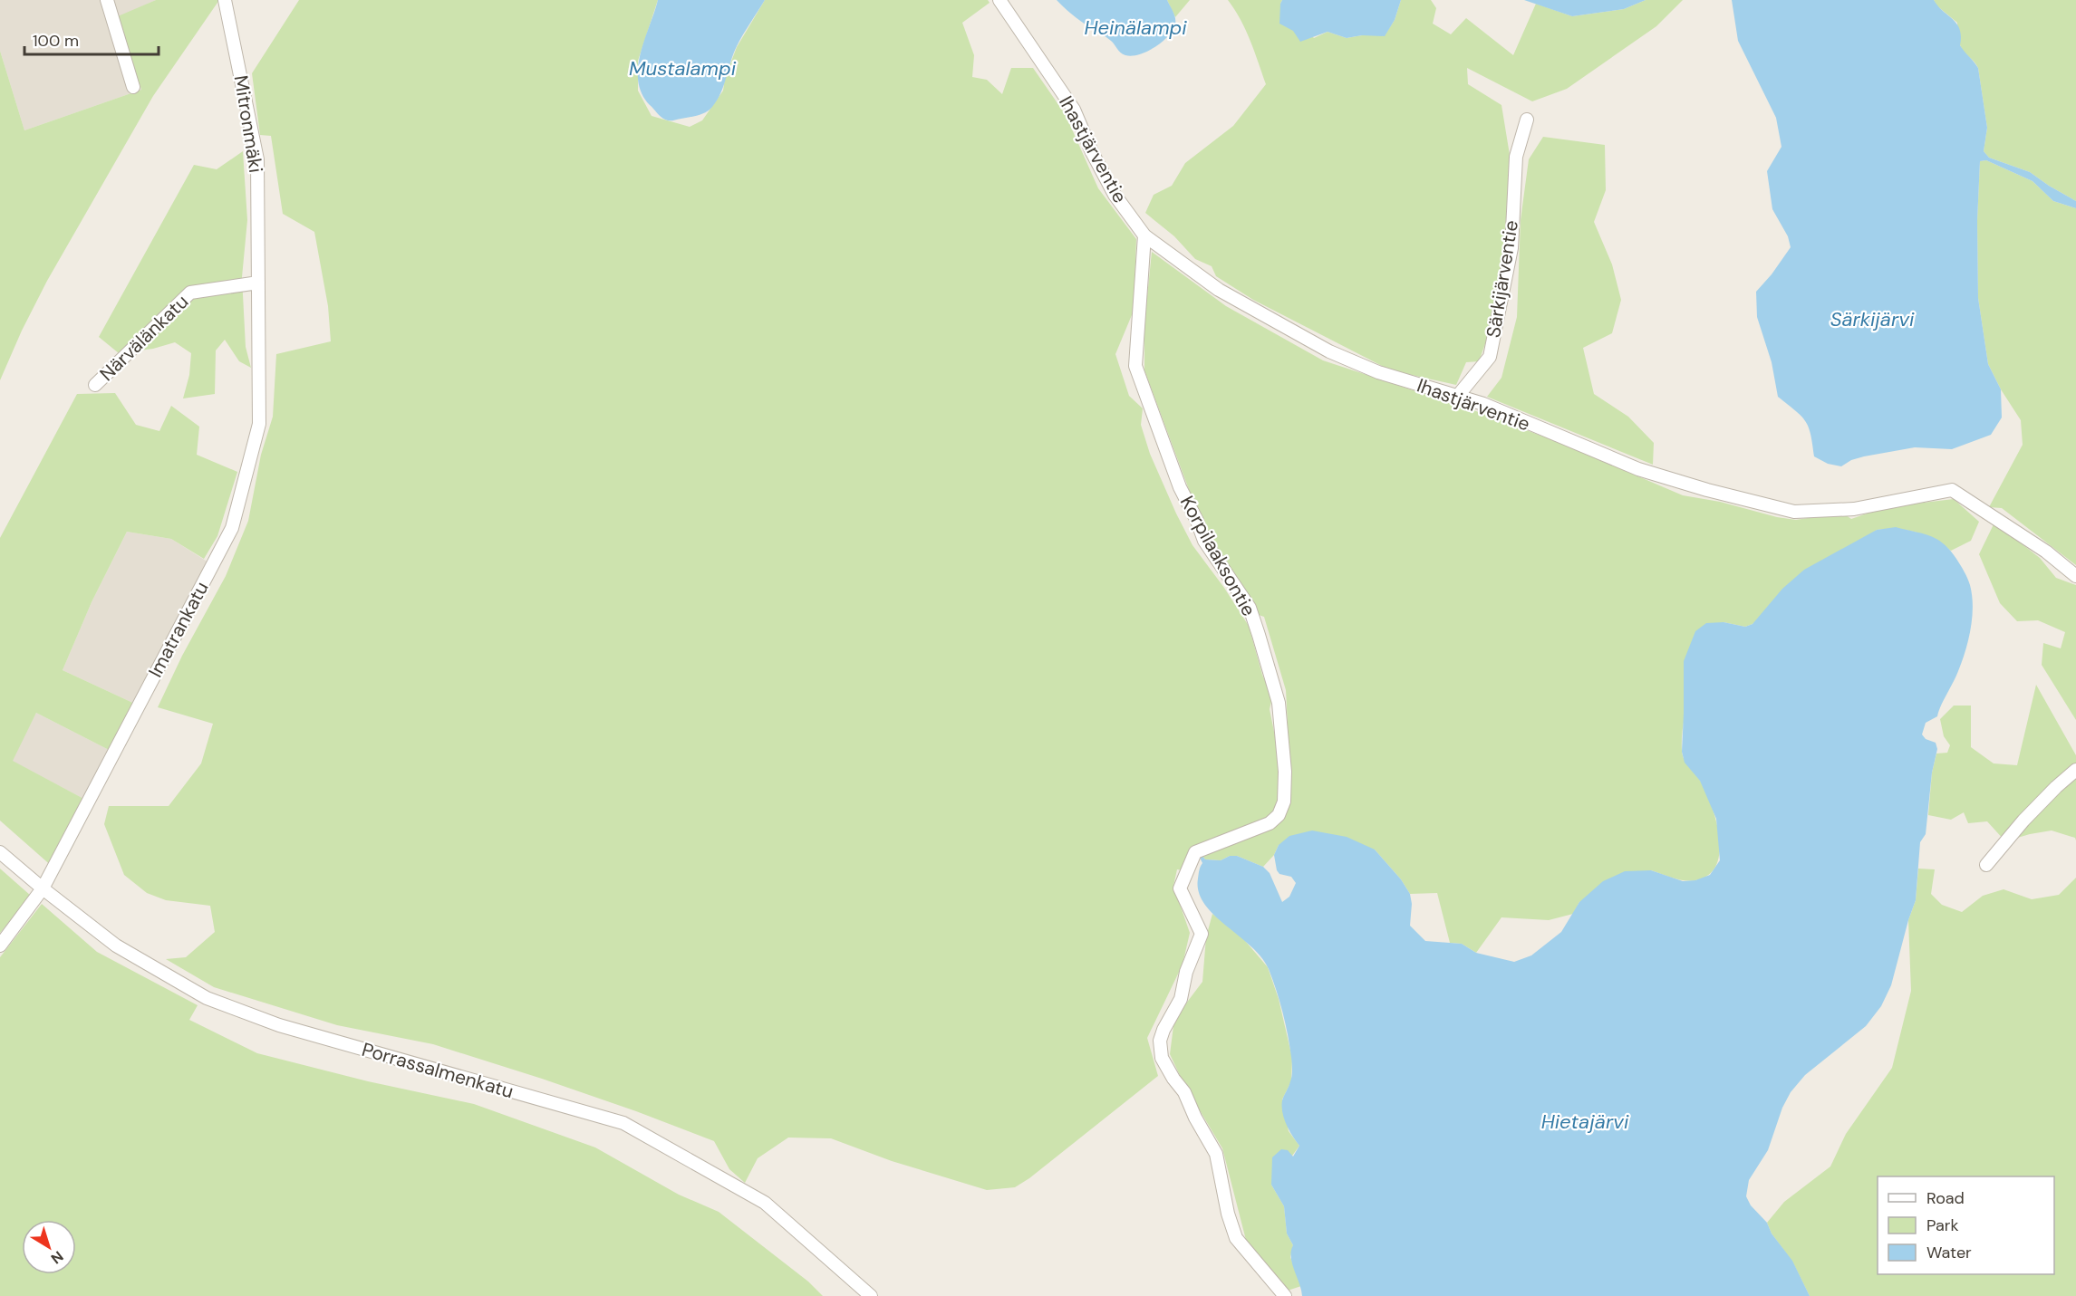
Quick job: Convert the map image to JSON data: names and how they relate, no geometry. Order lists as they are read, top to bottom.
{
  "streets": {
    "street": [
      "Mitronmäki",
      "Ihastjärventie",
      "Särkijärventie",
      "Närvälänkatu",
      "Korpilaaksontie",
      "Imatrankatu",
      "Porrassalmenkatu"
    ]
  },
  "crossings": [
    ["Mitronmäki", "Närvälänkatu"],
    ["Mitronmäki", "Imatrankatu"],
    ["Ihastjärventie", "Särkijärventie"],
    ["Ihastjärventie", "Korpilaaksontie"],
    ["Närvälänkatu", "Imatrankatu"],
    ["Imatrankatu", "Porrassalmenkatu"]
  ],
  "water": [
    "Heinälampi",
    "Mustalampi",
    "Särkijärvi",
    "Hietajärvi"
  ],
  "legend": ["Road", "Park", "Water"],
  "scale_bar": "100 m",
  "north": "bottom right"
}
